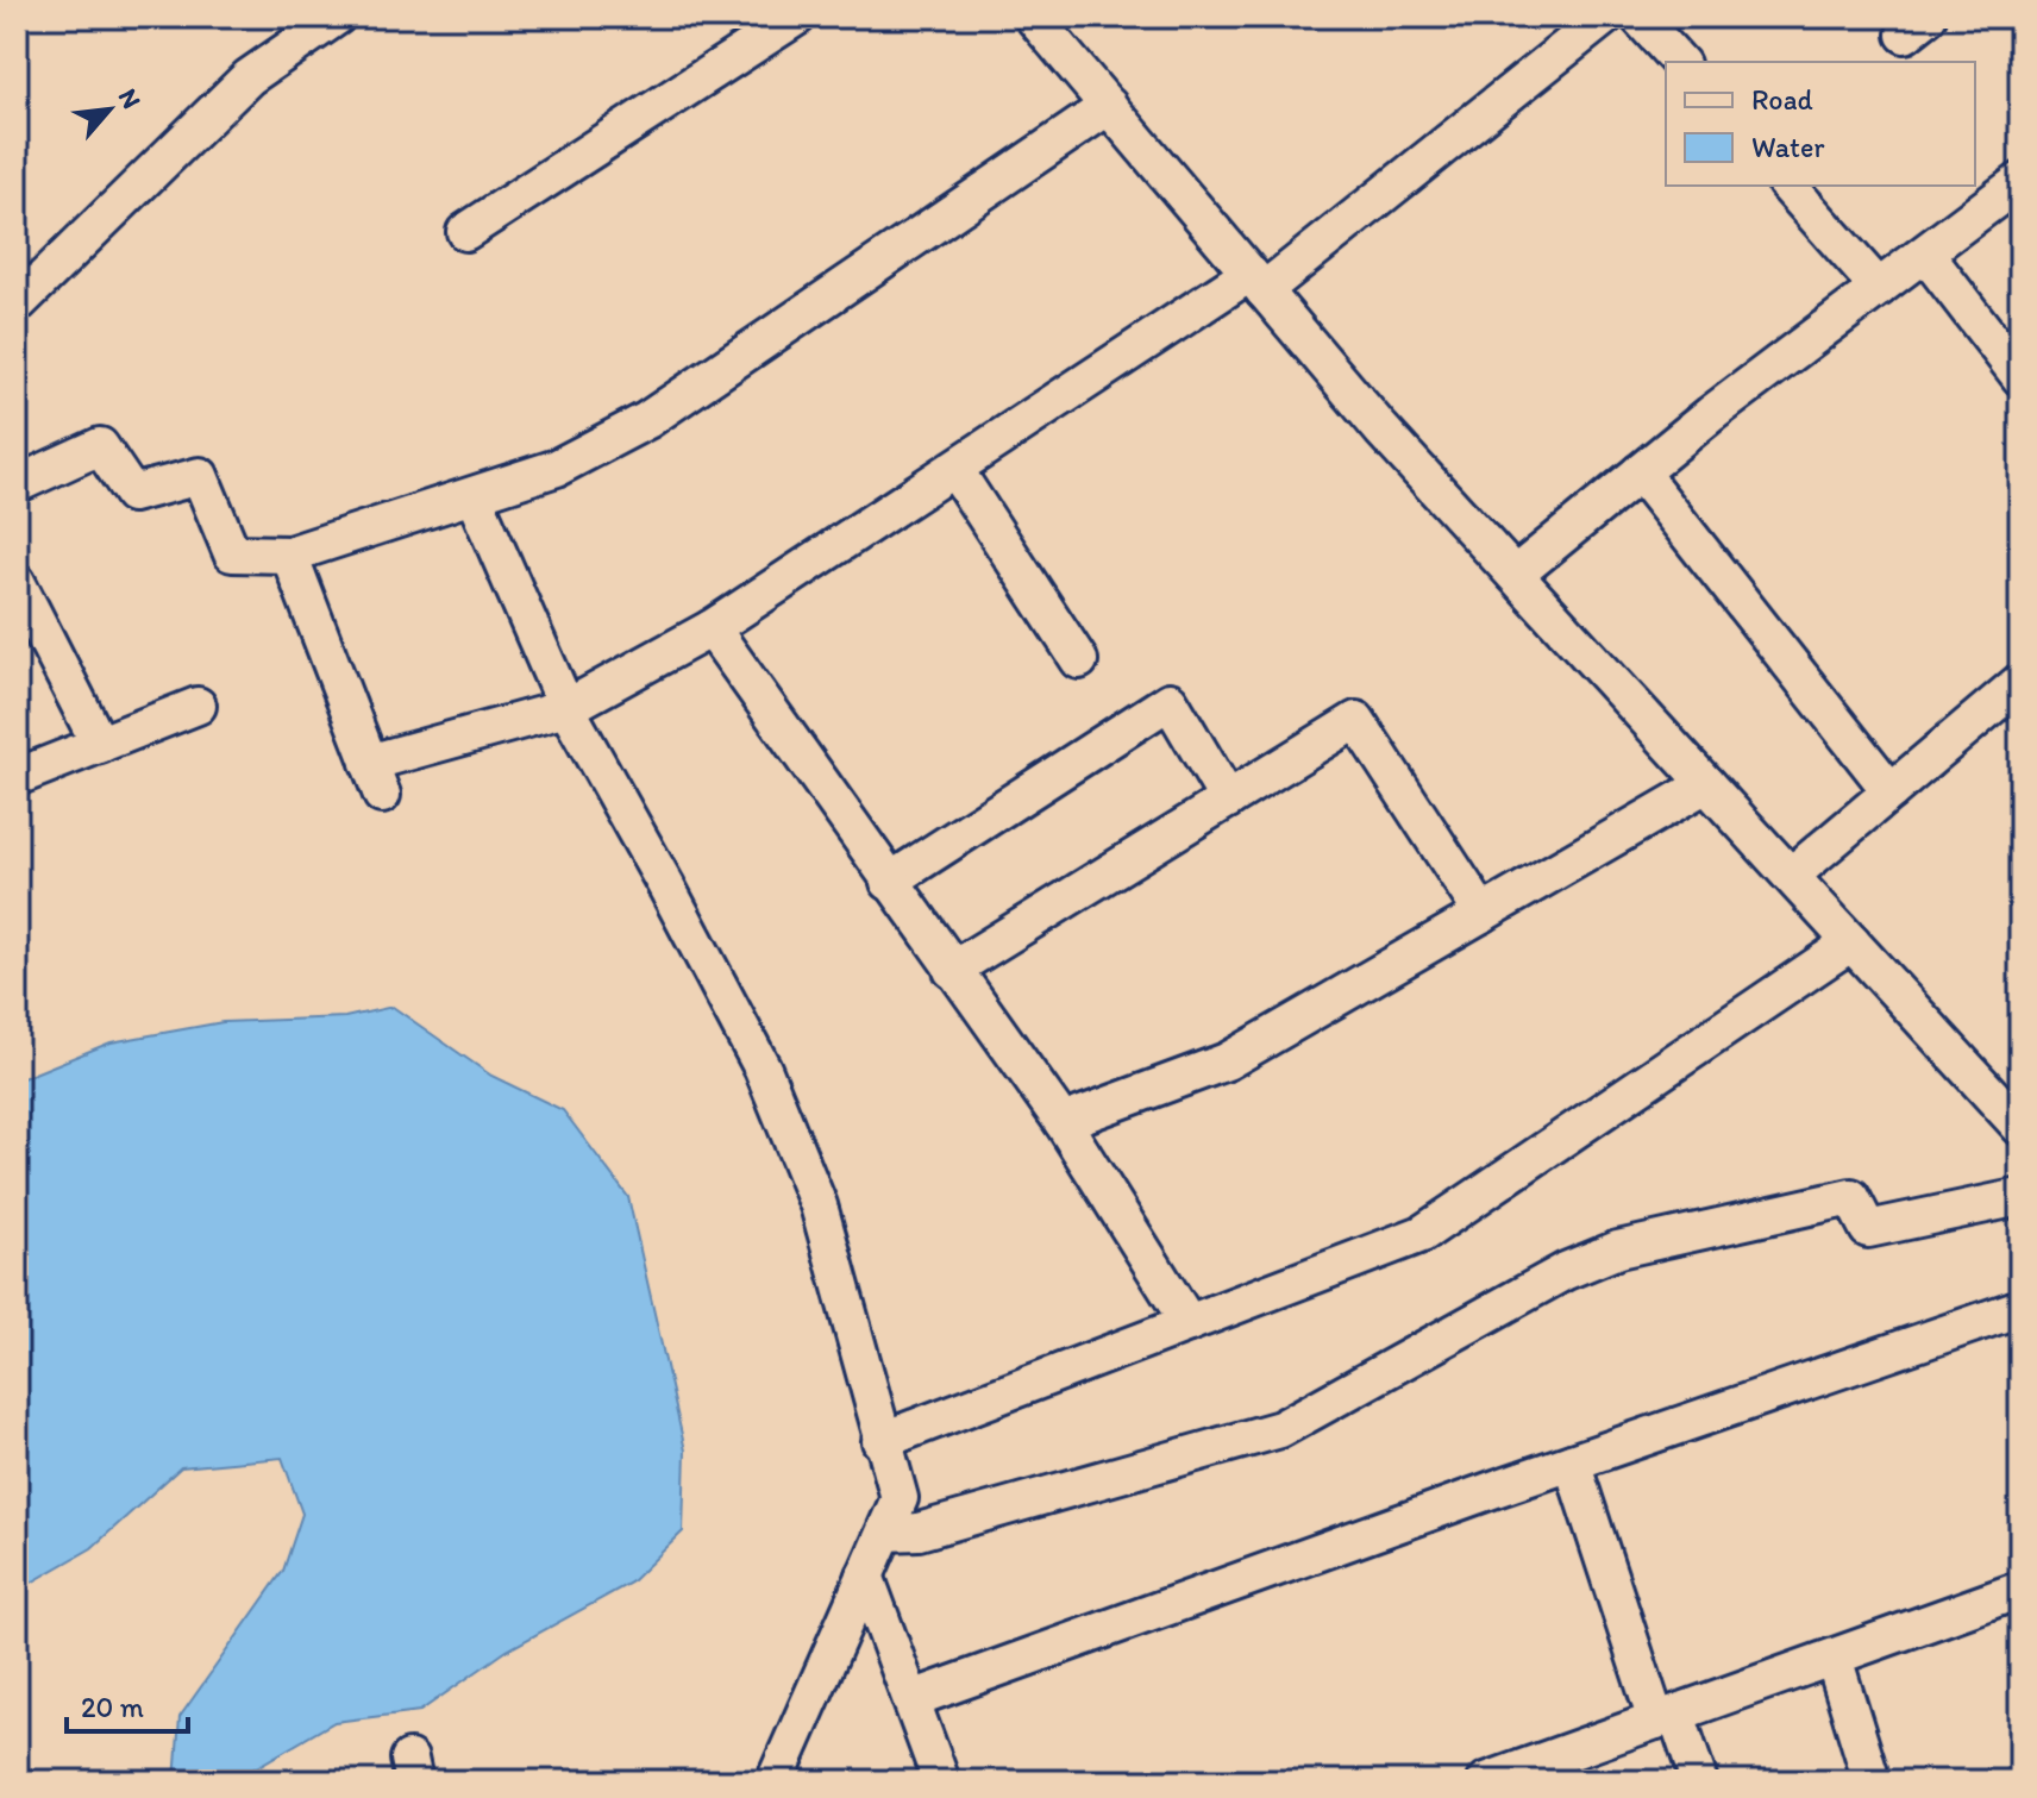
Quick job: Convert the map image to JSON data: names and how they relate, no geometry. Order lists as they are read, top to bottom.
{
  "legend": ["Road", "Water"],
  "scale_bar": "20 m",
  "north": "top right"
}
